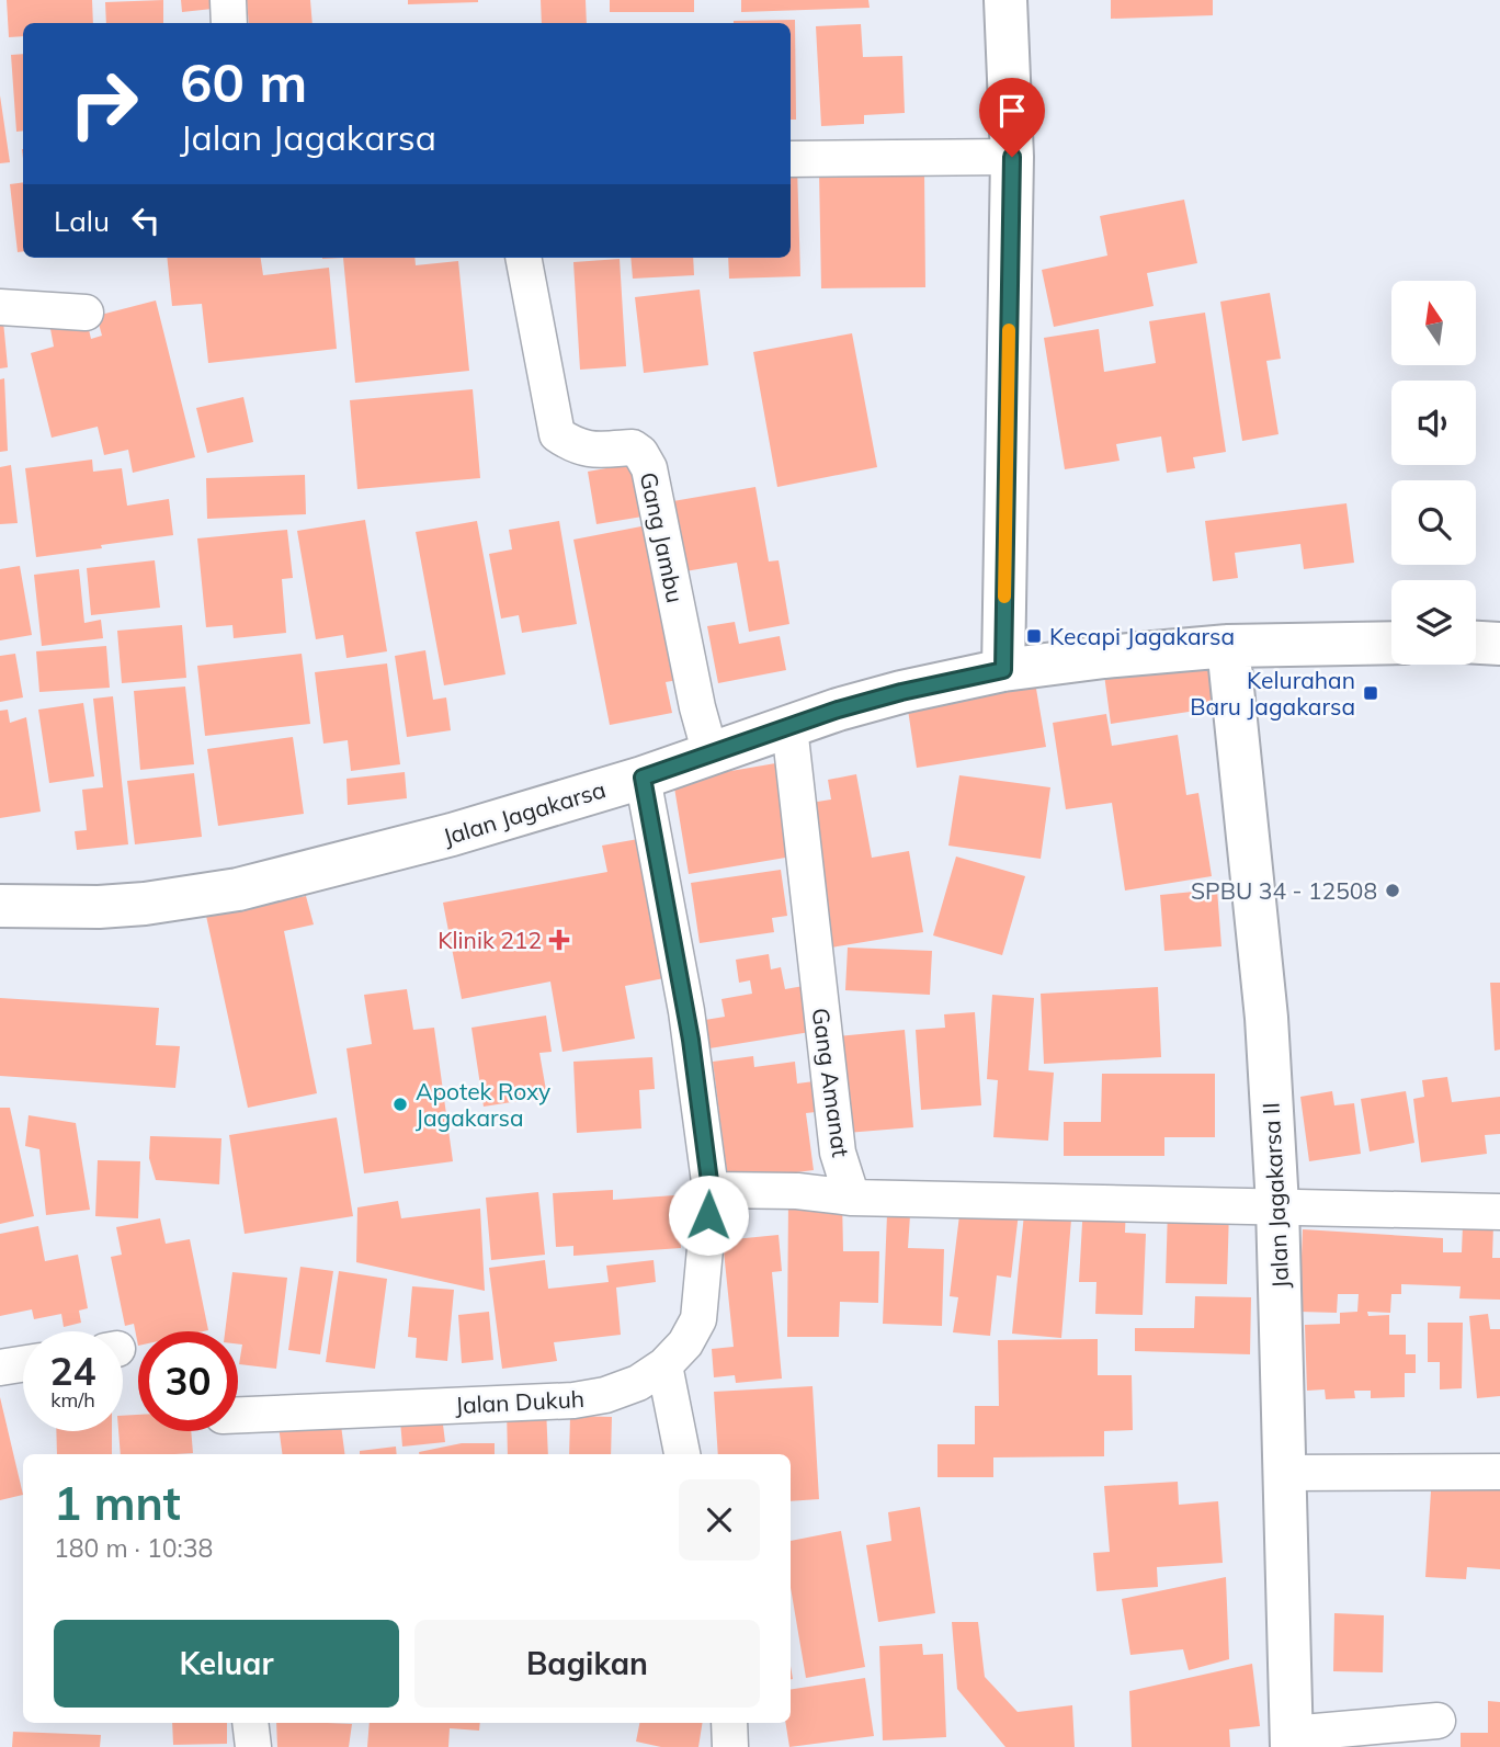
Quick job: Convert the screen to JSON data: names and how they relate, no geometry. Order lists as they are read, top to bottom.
{
  "streets": {
    "street": [
      "Gang Jambu",
      "Jalan Jagakarsa",
      "Gang Amanat",
      "Jalan Jagakarsa II",
      "Jalan Dukuh"
    ]
  },
  "crossings": [
    ["Gang Jambu", "Jalan Jagakarsa"],
    ["Jalan Jagakarsa", "Gang Amanat"],
    ["Jalan Jagakarsa", "Jalan Jagakarsa II"],
    ["Jalan Jagakarsa", "Jalan Dukuh"]
  ],
  "places": {
    "transit": ["Kecapi Jagakarsa", "Kelurahan Baru Jagakarsa"],
    "other": ["SPBU 34 - 12508", "Apotek Roxy Jagakarsa"],
    "health": ["Klinik 212"]
  },
  "north": "top",
  "page": {
    "turn": ["60 m", "Jalan Jagakarsa"],
    "then": "Lalu",
    "speed": "24 km/h",
    "limit": "30",
    "heading": ["1 mnt", "180 m · 10:38"],
    "buttons": ["Keluar", "Bagikan"]
  }
}
